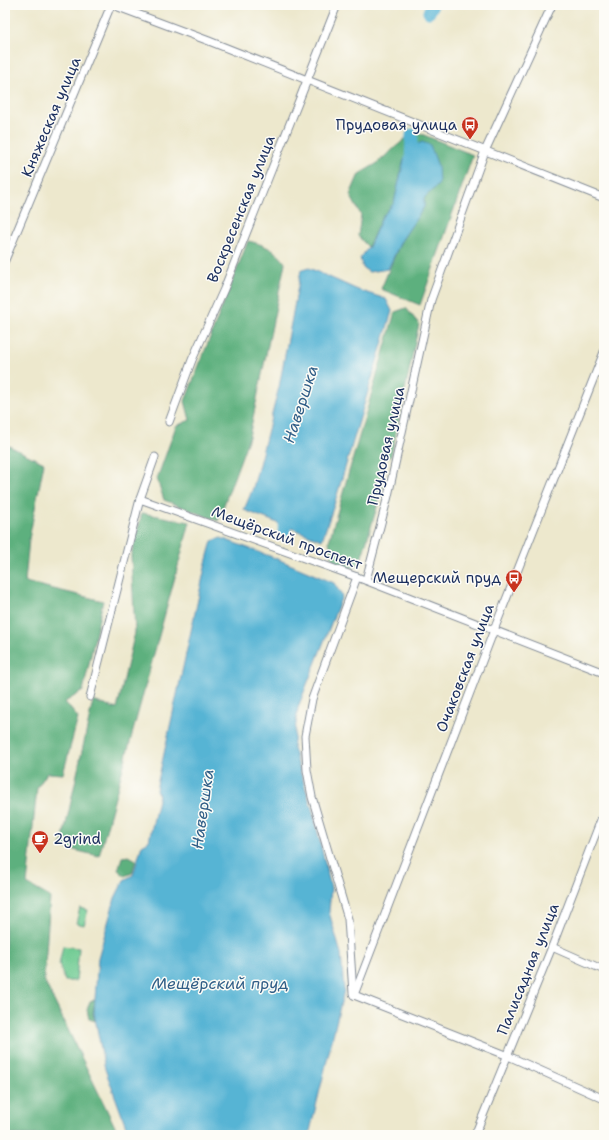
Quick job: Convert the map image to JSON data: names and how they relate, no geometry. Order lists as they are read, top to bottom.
{
  "streets": {
    "street": [
      "Княжеская улица",
      "Воскресенская улица",
      "Прудовая улица",
      "Мещёрский проспект",
      "Очаковская улица",
      "Палисадная улица"
    ]
  },
  "crossings": [
    ["Прудовая улица", "Мещёрский проспект"],
    ["Мещёрский проспект", "Очаковская улица"]
  ],
  "water": ["Навершка", "Мещёрский пруд"],
  "places": {
    "bus stop": ["Прудовая улица", "Мещерский пруд"],
    "cafe": ["2grind"]
  }
}
